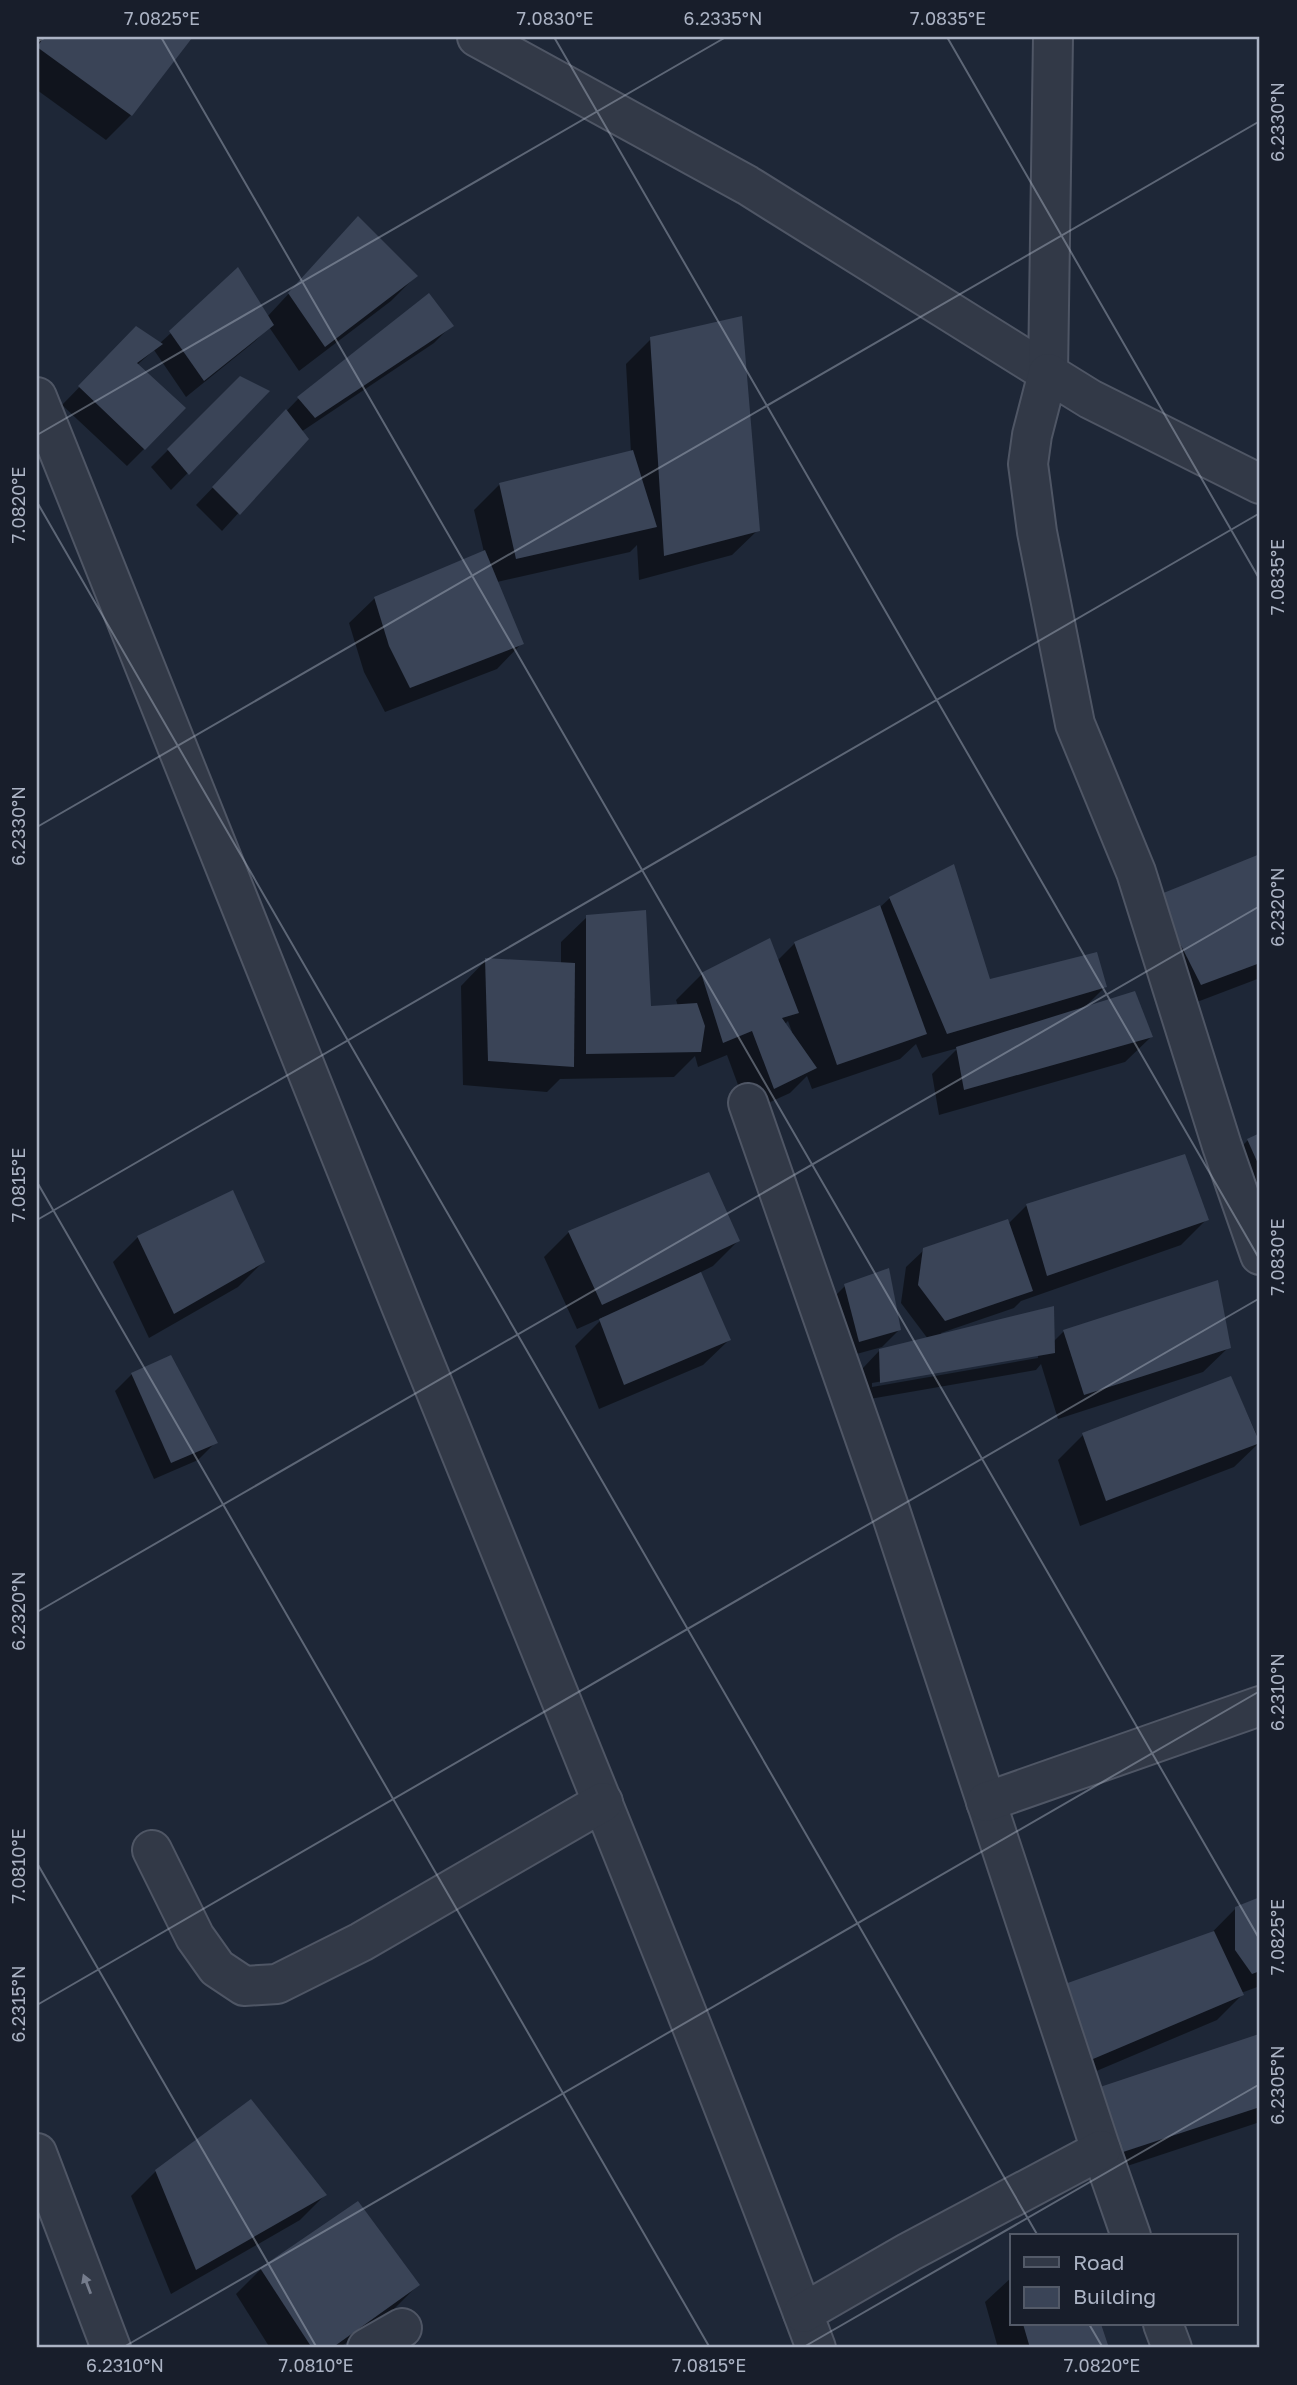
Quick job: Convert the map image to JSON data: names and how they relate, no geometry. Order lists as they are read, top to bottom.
{
  "legend": ["Road", "Building"],
  "coordinates": [
    "7.0825°E",
    "7.0830°E",
    "6.2335°N",
    "7.0835°E",
    "6.2330°N",
    "7.0820°E",
    "6.2320°N",
    "7.0815°E",
    "6.2310°N",
    "7.0810°E",
    "6.2315°N",
    "6.2305°N"
  ]
}
